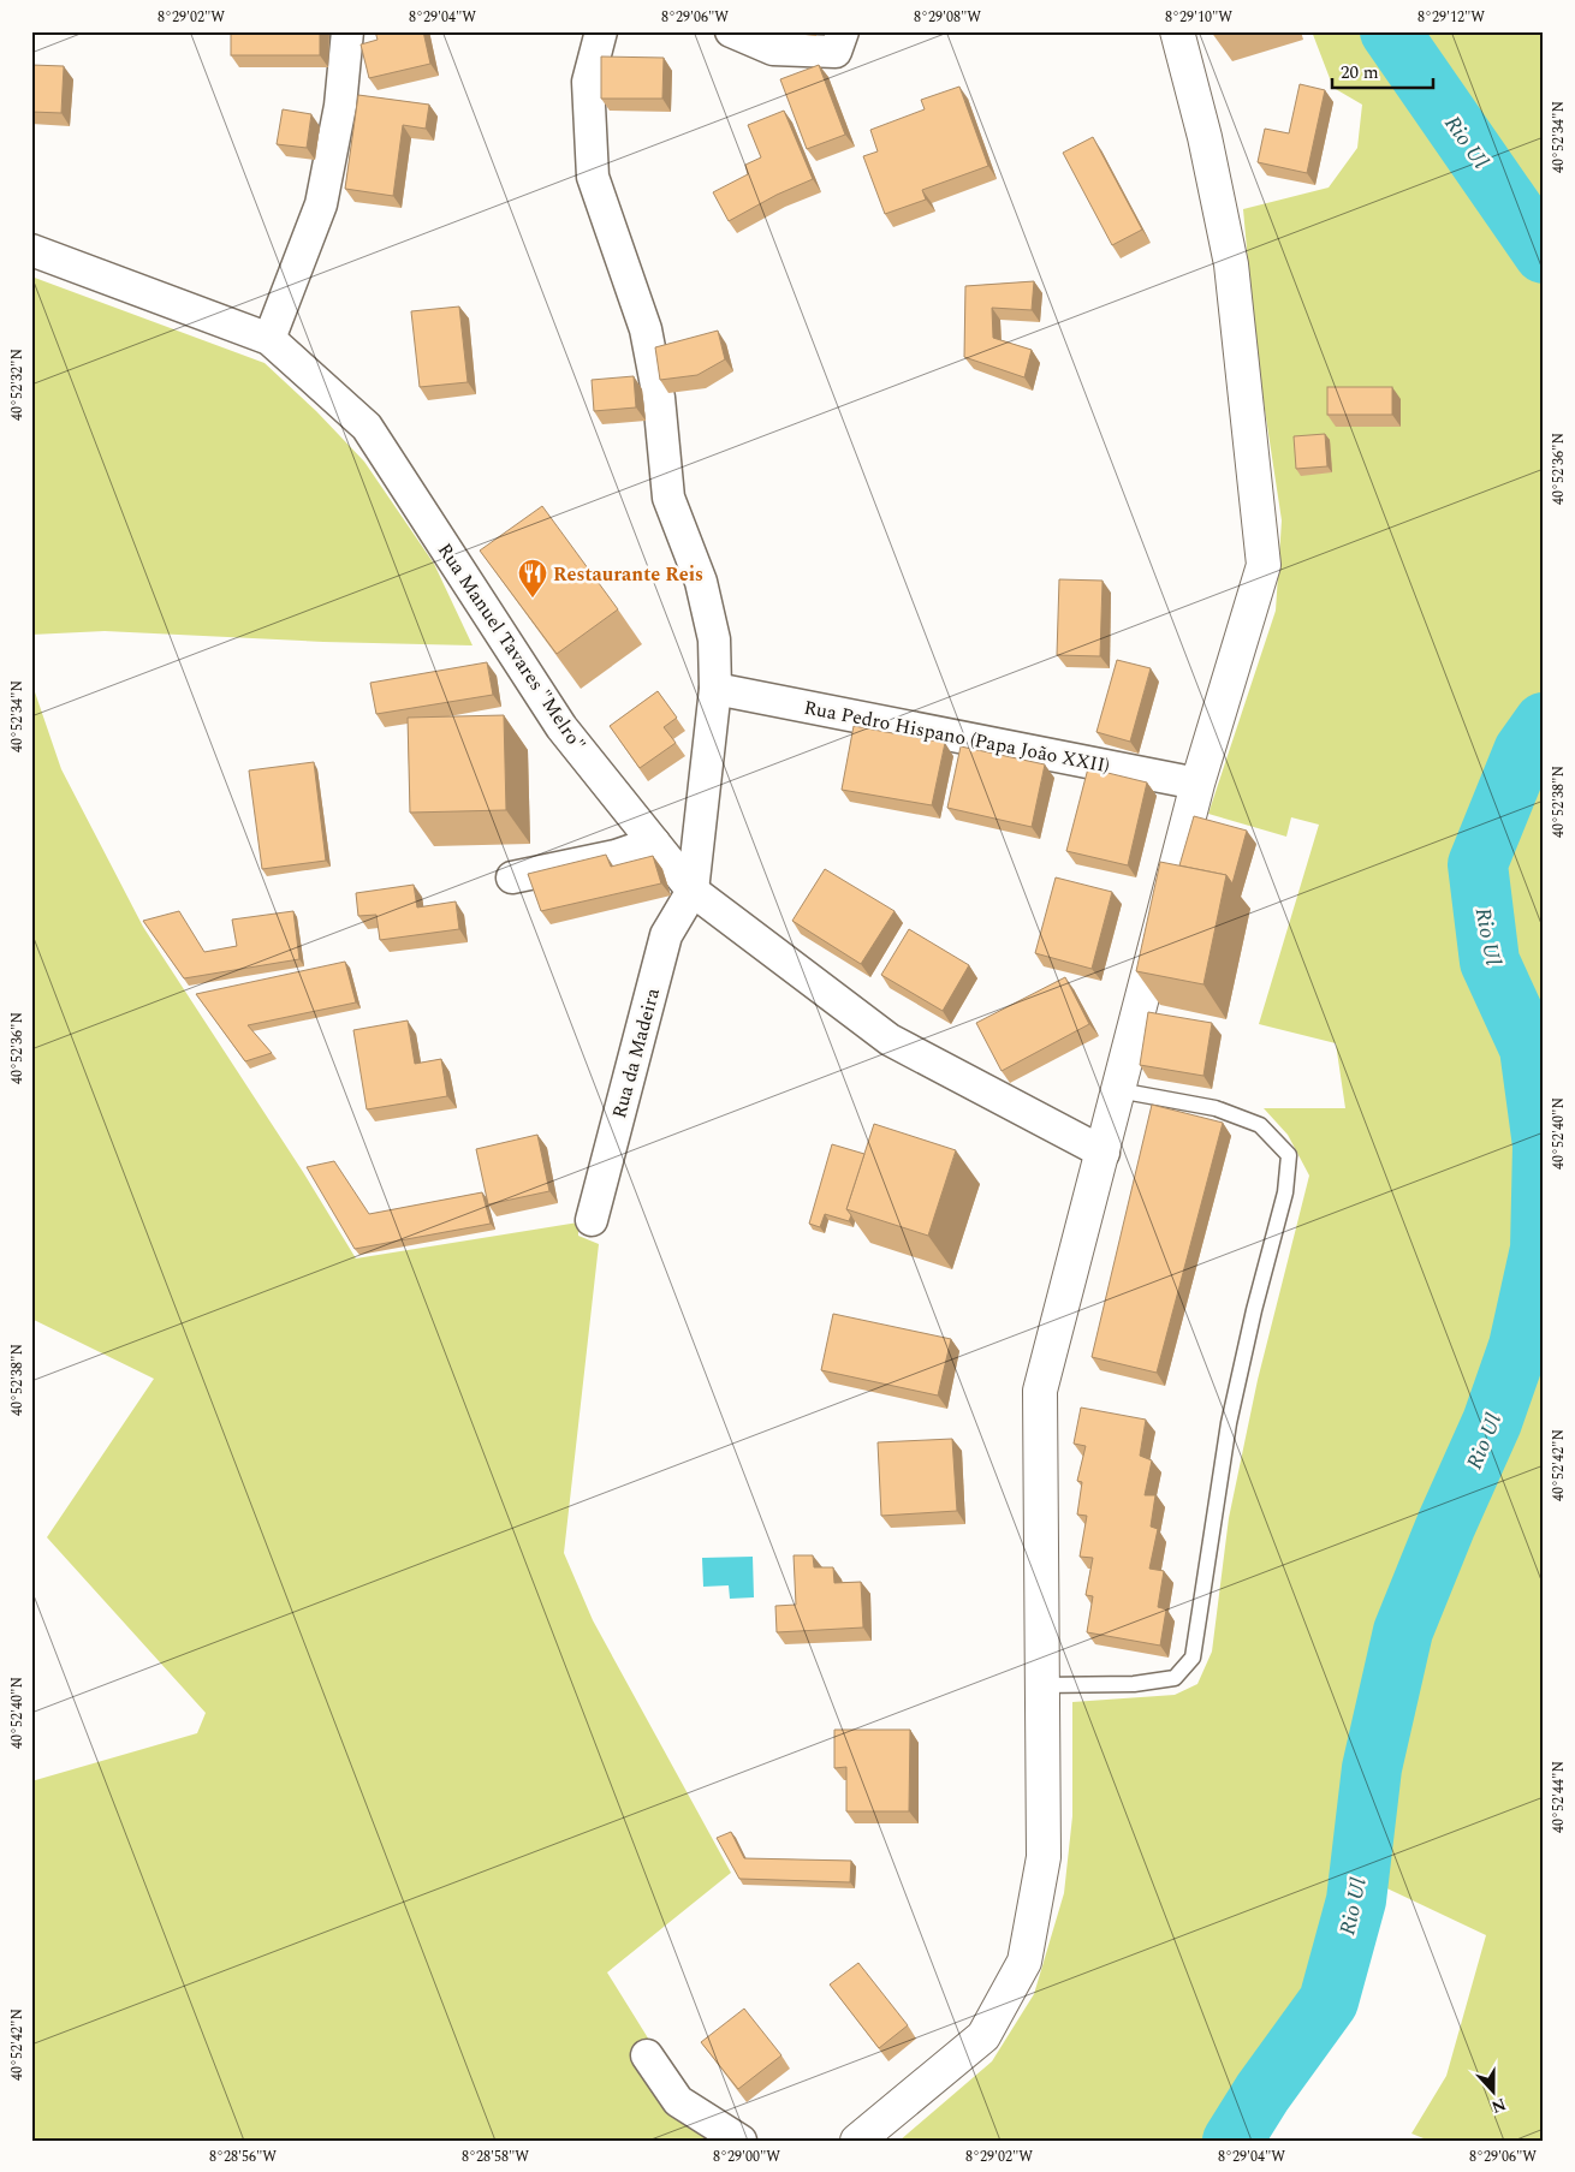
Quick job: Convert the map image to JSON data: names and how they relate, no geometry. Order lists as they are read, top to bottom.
{
  "streets": {
    "street": ["Rua Manuel Tavares \"Melro\"", "Rua Pedro Hispano (Papa João XXII)", "Rua da Madeira"]
  },
  "crossings": [
    ["Rua Manuel Tavares \"Melro\"", "Rua da Madeira"]
  ],
  "water": ["Rio Ul"],
  "places": {
    "restaurant": ["Restaurante Reis"]
  },
  "scale_bar": "20 m",
  "north": "bottom",
  "coordinates": [
    "8°29'02\"W",
    "8°29'04\"W",
    "8°29'06\"W",
    "8°29'08\"W",
    "8°29'10\"W",
    "8°29'12\"W",
    "40°52'34\"N",
    "40°52'32\"N",
    "40°52'36\"N",
    "40°52'38\"N",
    "40°52'40\"N",
    "40°52'42\"N",
    "40°52'44\"N",
    "8°28'56\"W",
    "8°28'58\"W",
    "8°29'00\"W"
  ]
}
